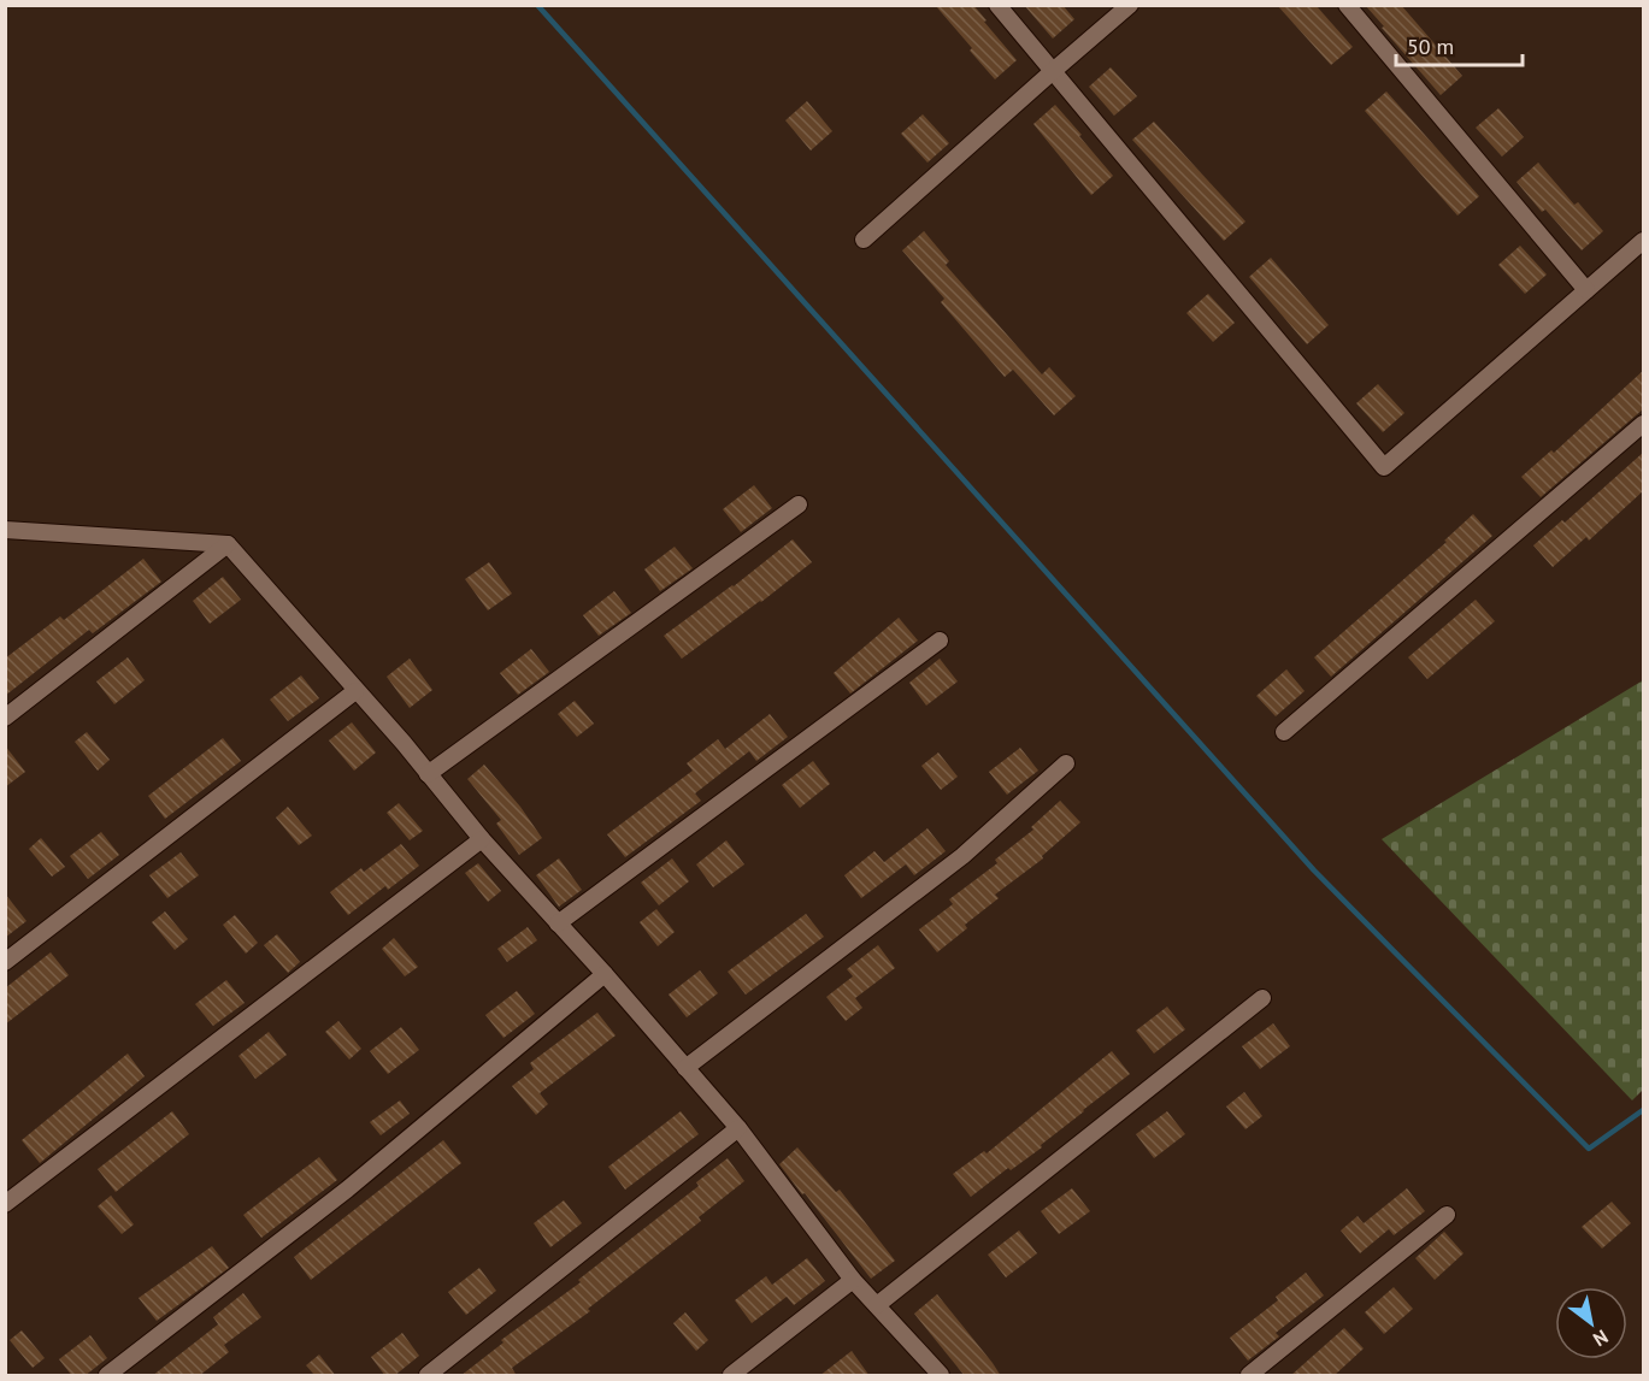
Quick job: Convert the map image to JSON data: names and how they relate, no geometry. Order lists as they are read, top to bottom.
{
  "scale_bar": "50 m",
  "north": "bottom right"
}
